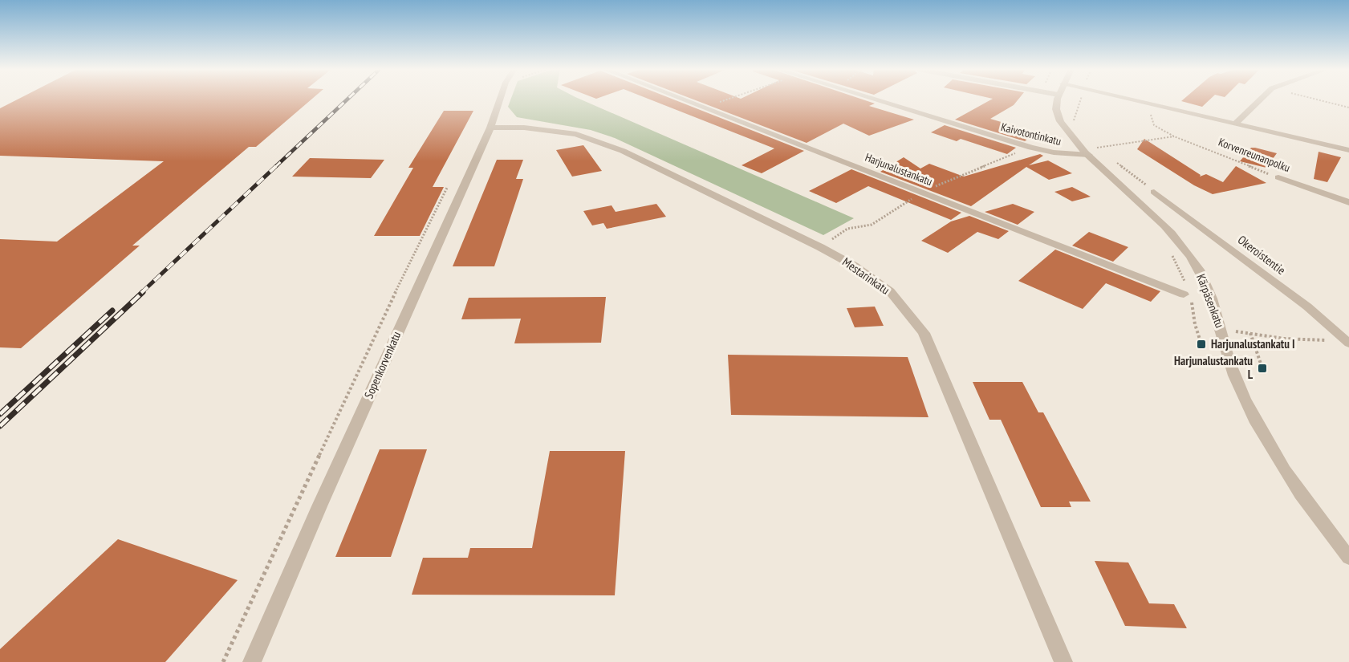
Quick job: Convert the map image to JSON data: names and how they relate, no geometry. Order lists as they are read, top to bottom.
{
  "streets": {
    "street": [
      "Kaivotontinkatu",
      "Korvenreunanpolku",
      "Harjunalustankatu",
      "Okeroistentie",
      "Mestarinkatu",
      "Kärpäsenkatu",
      "Sopenkorvenkatu"
    ]
  },
  "crossings": [
    ["Kaivotontinkatu", "Kärpäsenkatu"],
    ["Mestarinkatu", "Sopenkorvenkatu"]
  ],
  "places": {
    "transit": ["Harjunalustankatu I", "Harjunalustankatu L"]
  }
}
